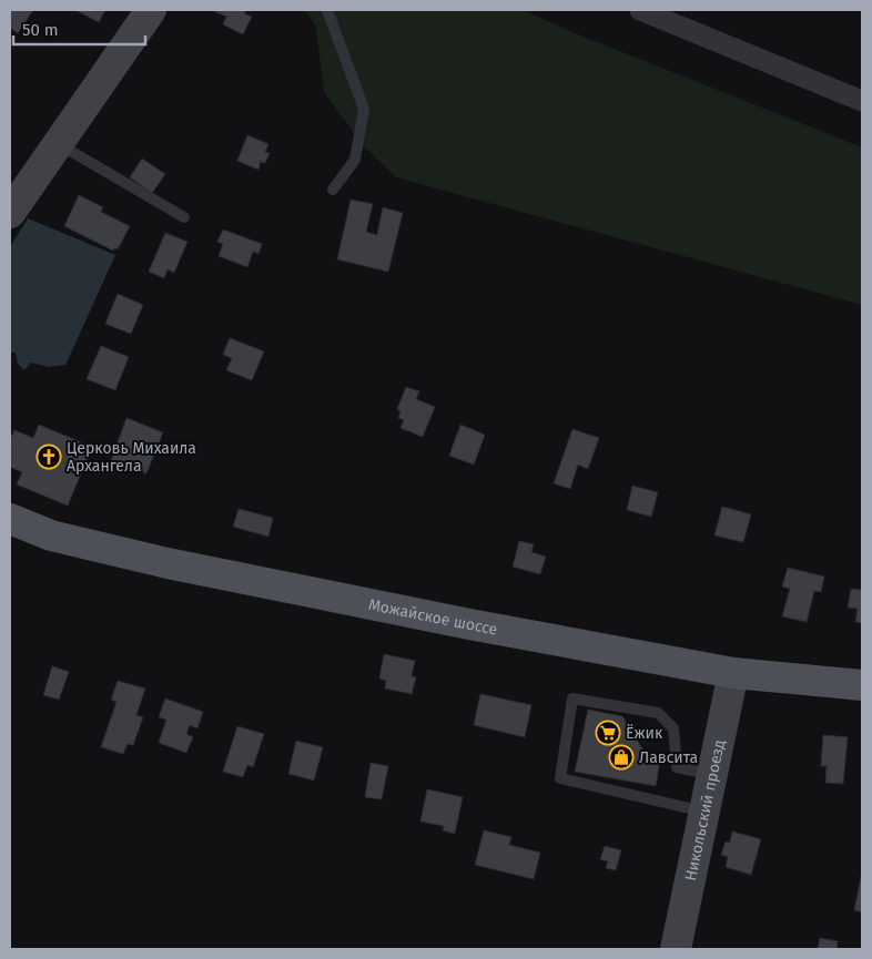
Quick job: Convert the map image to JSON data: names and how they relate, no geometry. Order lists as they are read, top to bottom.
{
  "streets": {
    "main road": ["Можайское шоссе", "Никольский проезд"]
  },
  "crossings": [
    ["Можайское шоссе", "Никольский проезд"]
  ],
  "places": {
    "church": ["Церковь Михаила Архангела"],
    "supermarket": ["Ёжик"],
    "shop": ["Лавсита"]
  },
  "scale_bar": "50 m"
}
